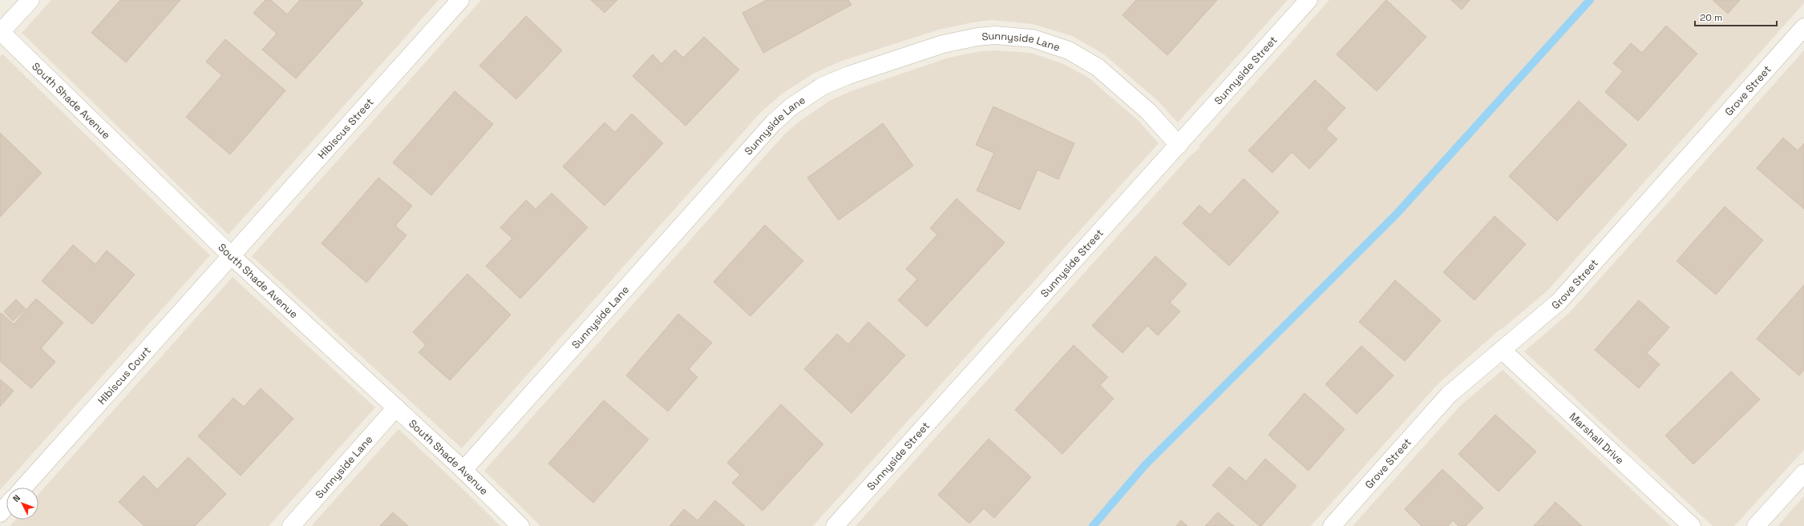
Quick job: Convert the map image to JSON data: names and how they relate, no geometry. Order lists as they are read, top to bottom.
{
  "streets": {
    "street": [
      "Sunnyside Lane",
      "Sunnyside Street",
      "Grove Street",
      "South Shade Avenue",
      "Hibiscus Street",
      "Hibiscus Court",
      "Marshall Drive"
    ]
  },
  "crossings": [
    ["Sunnyside Lane", "Sunnyside Street"],
    ["Sunnyside Lane", "South Shade Avenue"],
    ["Grove Street", "Marshall Drive"],
    ["South Shade Avenue", "Hibiscus Street"],
    ["South Shade Avenue", "Hibiscus Court"],
    ["Hibiscus Street", "Hibiscus Court"]
  ],
  "scale_bar": "20 m",
  "north": "top left"
}
